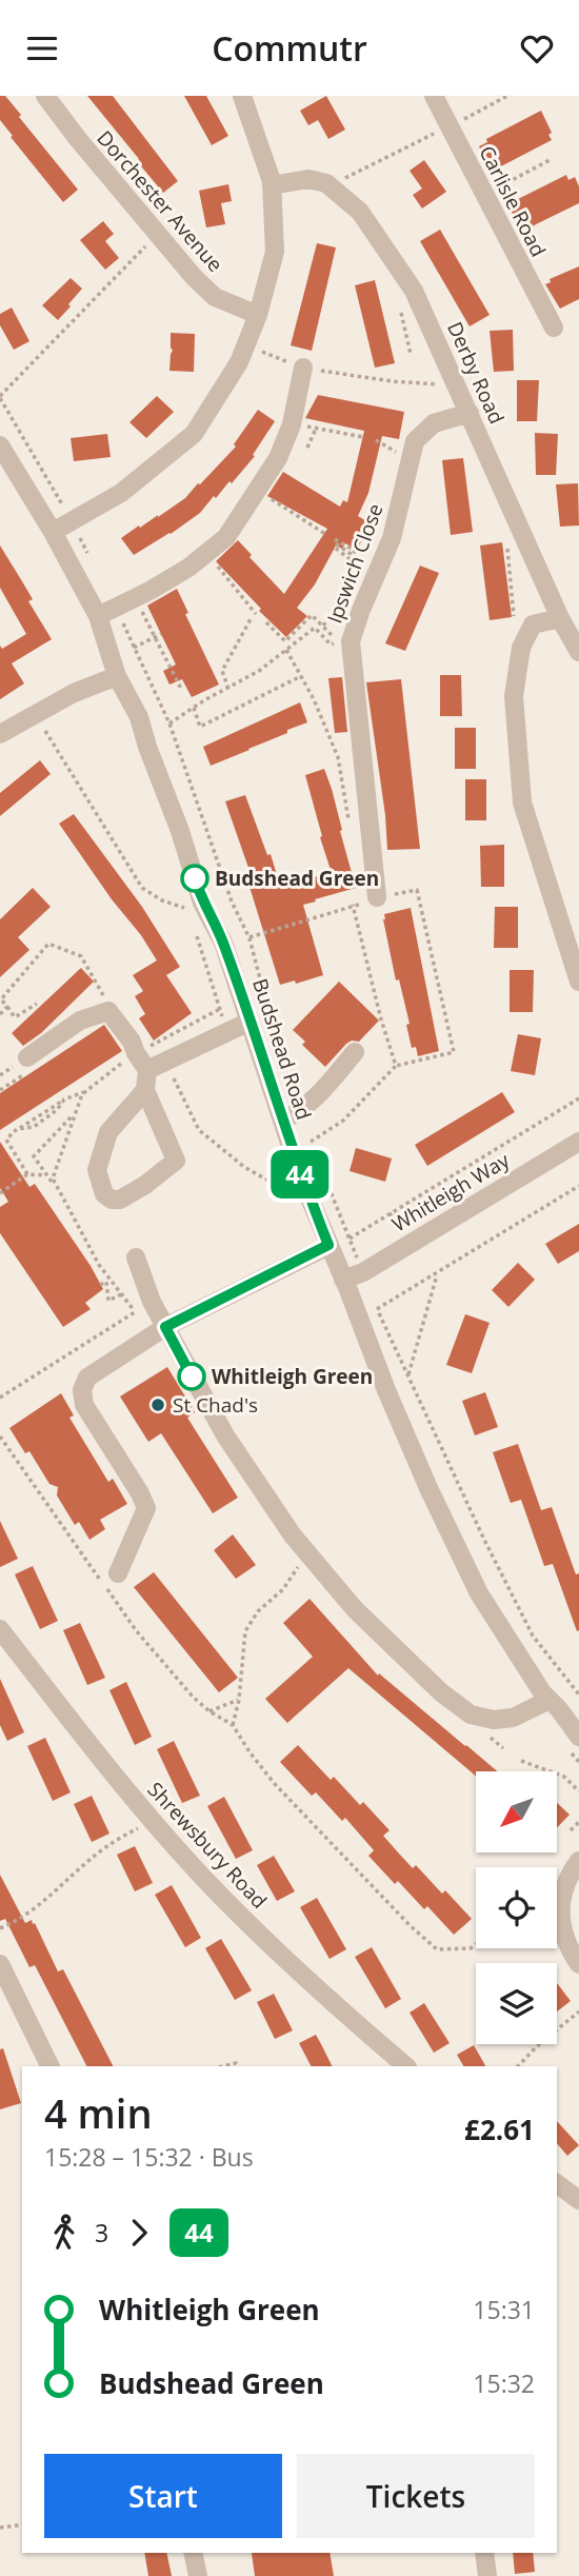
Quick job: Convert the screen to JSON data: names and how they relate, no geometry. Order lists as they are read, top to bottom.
{
  "streets": {
    "street": [
      "Dorchester Avenue",
      "Carlisle Road",
      "Derby Road",
      "Ipswich Close",
      "Budshead Road",
      "Whitleigh Way",
      "Shrewsbury Road"
    ]
  },
  "crossings": [
    ["Derby Road", "Ipswich Close"],
    ["Budshead Road", "Whitleigh Way"]
  ],
  "places": ["Budshead Green", "Whitleigh Green", "St Chad's"],
  "lines": ["bus line 44"],
  "north": "bottom left",
  "page": {
    "header": "Commutr",
    "on_map": "44",
    "heading": ["4 min", "15:28 – 15:32 · Bus", "£2.61"],
    "legs": ["3", "44"],
    "list": [
      {
        "name": "Whitleigh Green",
        "value": "15:31"
      },
      {
        "name": "Budshead Green",
        "value": "15:32"
      }
    ],
    "buttons": ["Start", "Tickets"]
  }
}
